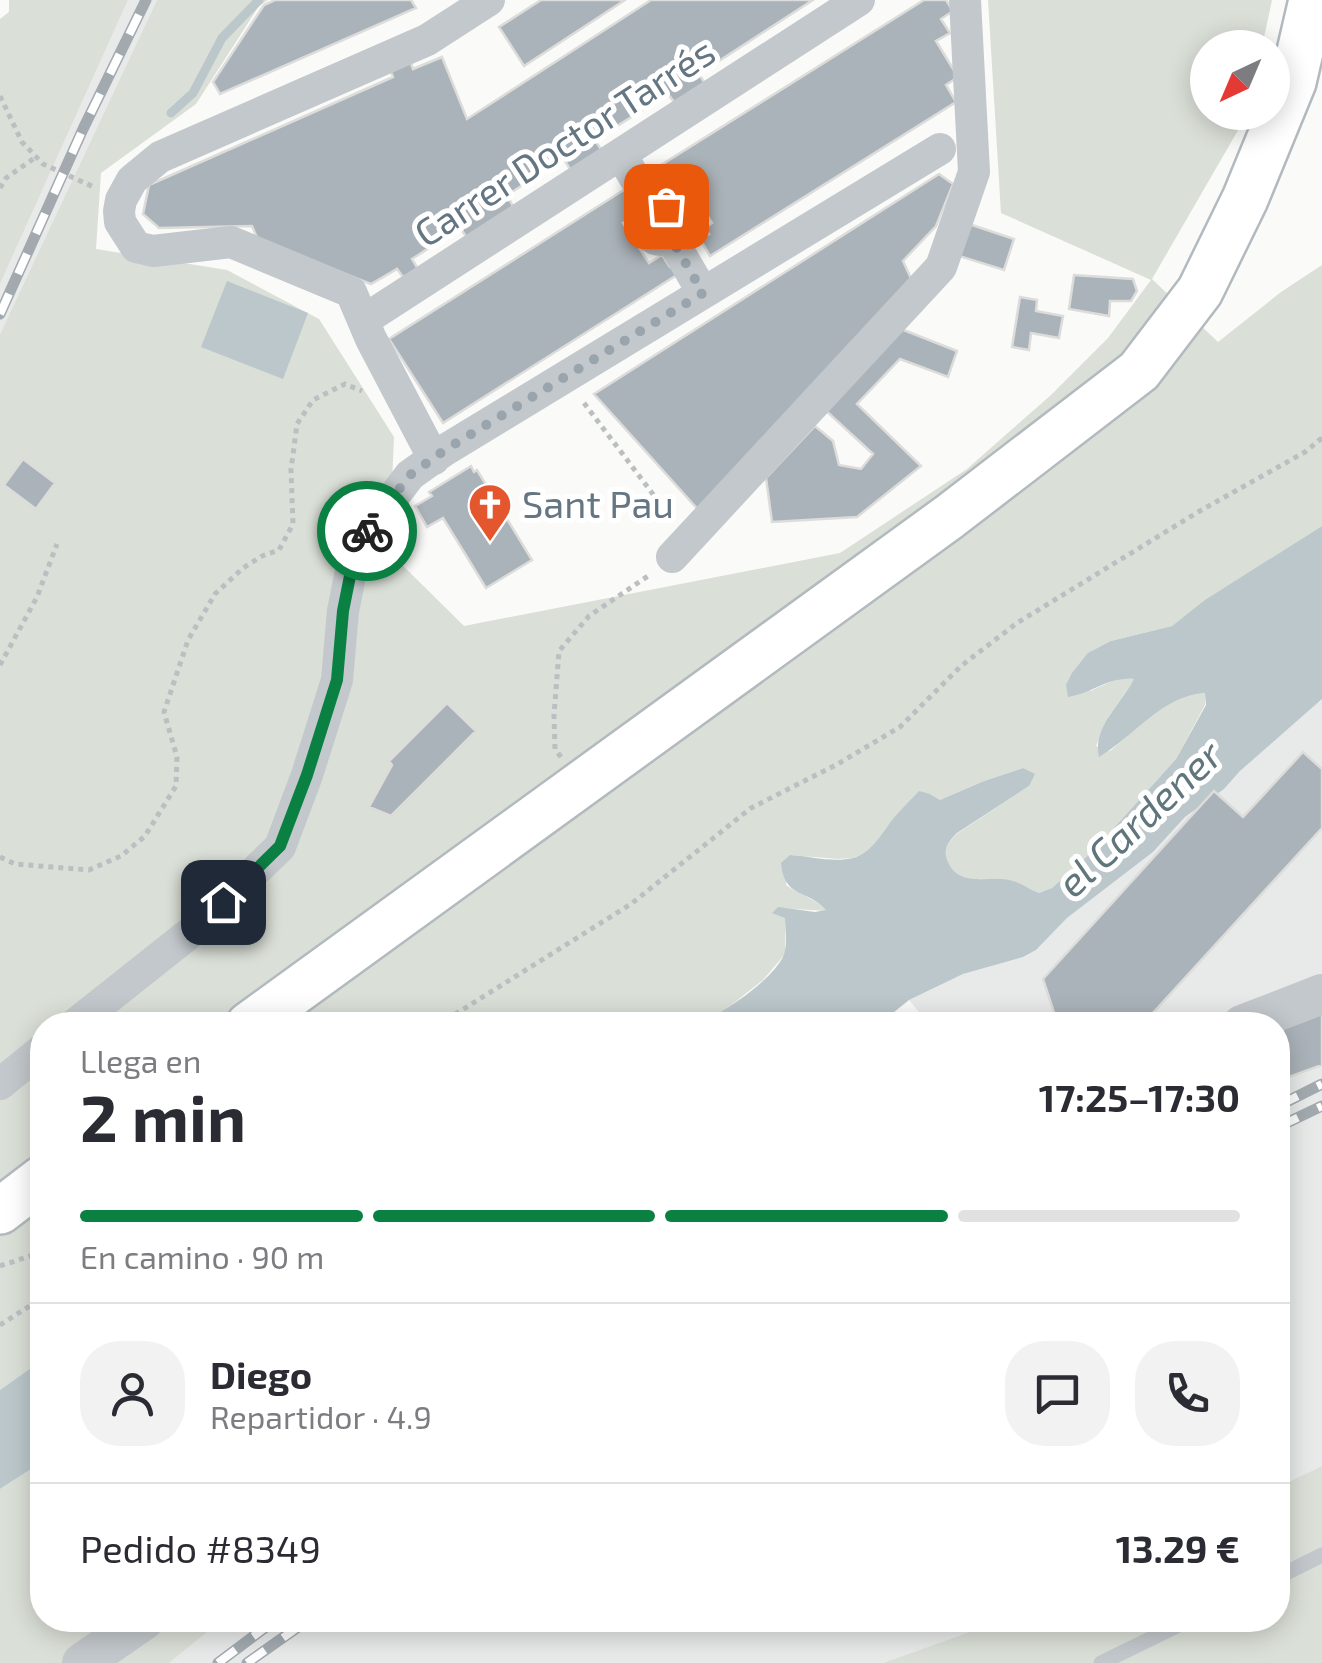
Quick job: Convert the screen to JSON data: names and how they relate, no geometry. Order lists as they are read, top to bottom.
{
  "streets": {
    "street": ["Carrer Doctor Tarrés"]
  },
  "water": ["el Cardener"],
  "places": {
    "church": ["Sant Pau"]
  },
  "north": "bottom left",
  "page": {
    "heading": ["2 min", "Llega en", "17:25–17:30"],
    "panel": [
      "Diego",
      "Repartidor · 4.9",
      "Pedido #8349",
      "13.29 €"
    ],
    "bar": "En camino · 90 m"
  }
}
